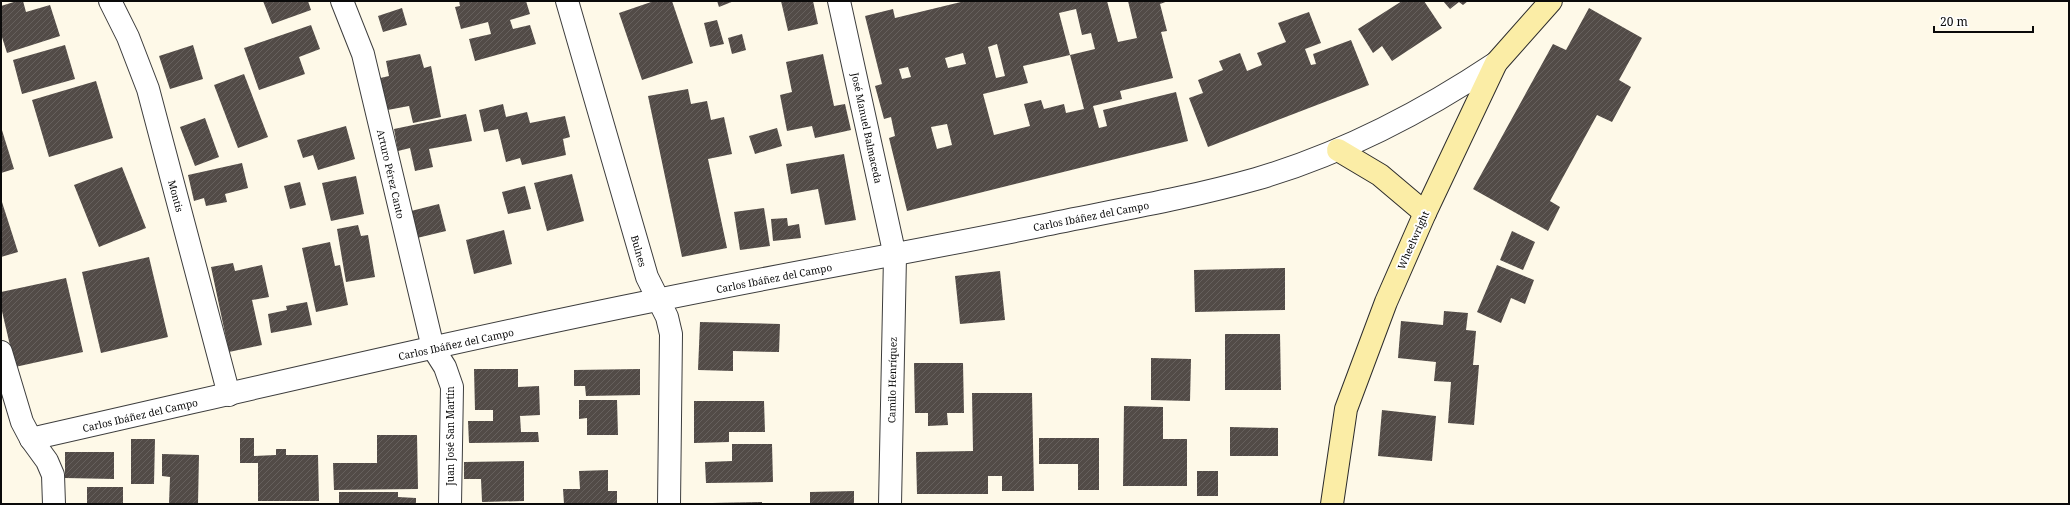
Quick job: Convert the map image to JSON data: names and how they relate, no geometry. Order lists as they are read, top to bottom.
{
  "streets": {
    "main road": ["Wheelwright"],
    "street": [
      "José Manuel Balmaceda",
      "Arturo Pérez Canto",
      "Montis",
      "Carlos Ibáñez del Campo",
      "Bulnes",
      "Camilo Henríquez",
      "Juan José San Martín"
    ]
  },
  "crossings": [
    ["José Manuel Balmaceda", "Carlos Ibáñez del Campo"],
    ["José Manuel Balmaceda", "Camilo Henríquez"],
    ["Arturo Pérez Canto", "Carlos Ibáñez del Campo"],
    ["Arturo Pérez Canto", "Juan José San Martín"],
    ["Montis", "Carlos Ibáñez del Campo"],
    ["Carlos Ibáñez del Campo", "Wheelwright"],
    ["Carlos Ibáñez del Campo", "Bulnes"],
    ["Carlos Ibáñez del Campo", "Camilo Henríquez"],
    ["Carlos Ibáñez del Campo", "Juan José San Martín"]
  ],
  "scale_bar": "20 m"
}
